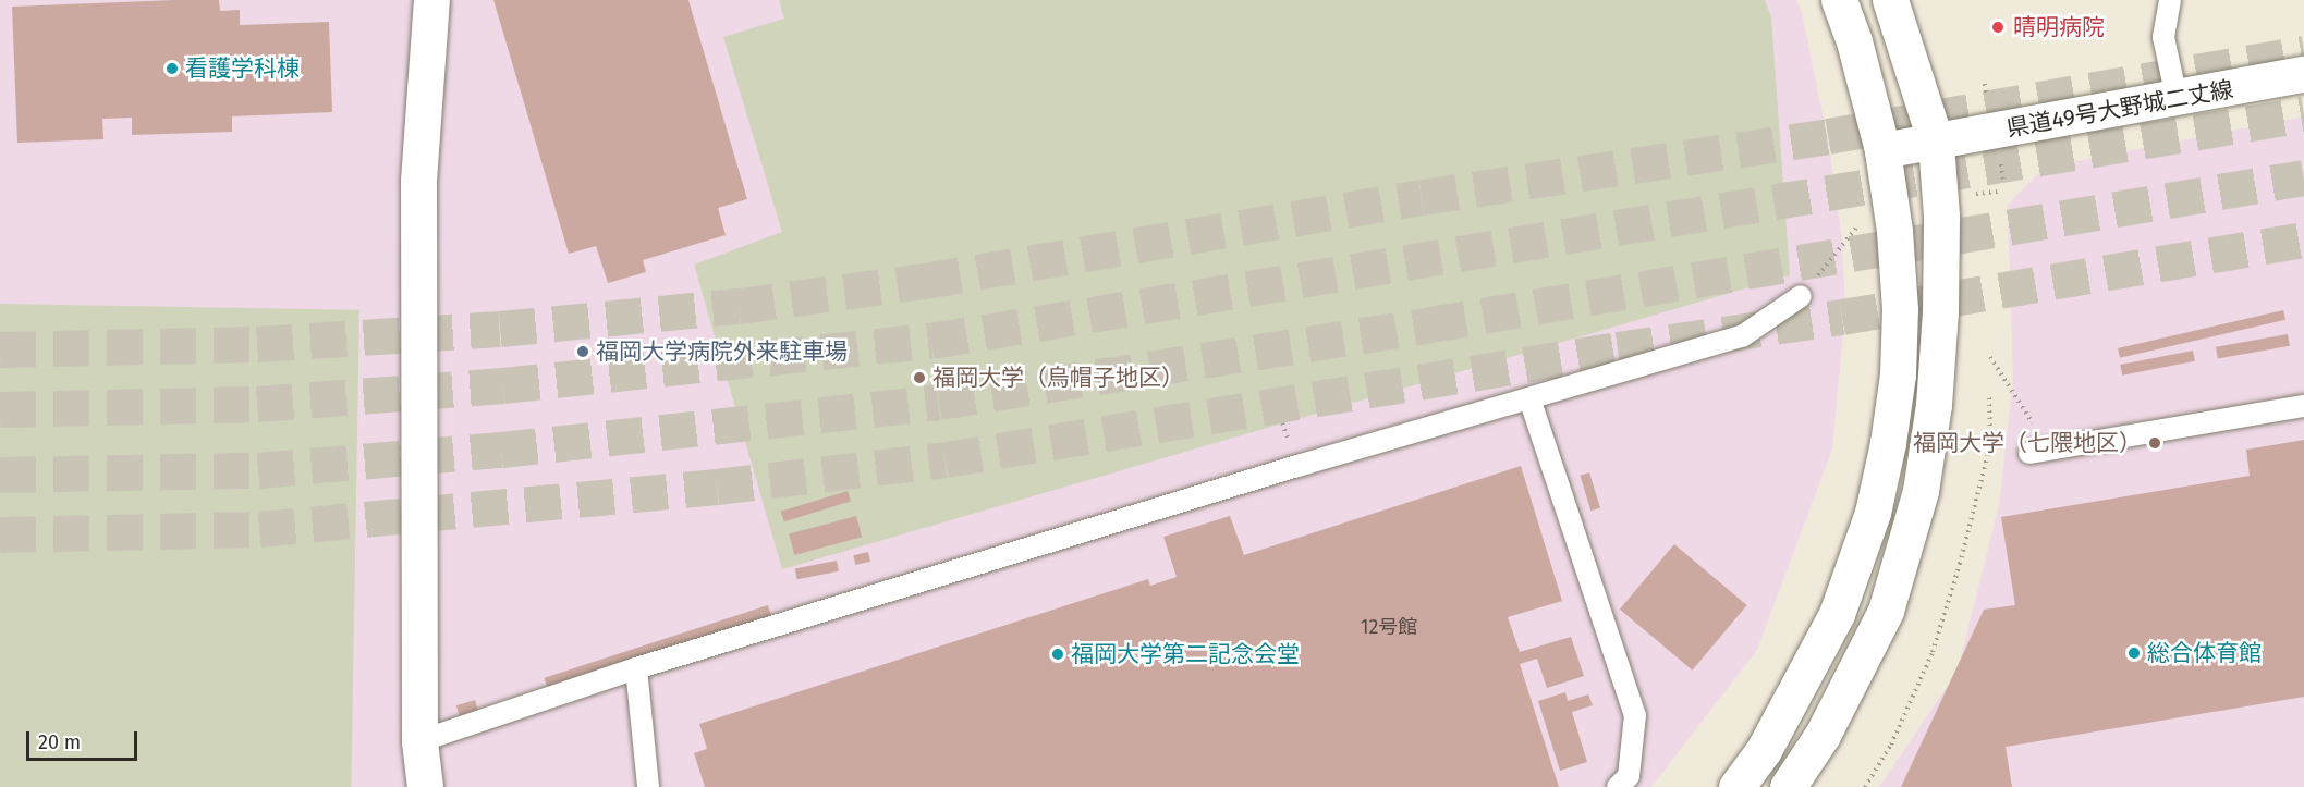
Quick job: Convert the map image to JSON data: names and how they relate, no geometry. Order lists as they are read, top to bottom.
{
  "streets": {
    "main road": ["県道49号大野城二丈線"]
  },
  "places": [
    "晴明病院",
    "看護学科棟",
    "福岡大学病院外来駐車場",
    "福岡大学（烏帽子地区）",
    "福岡大学（七隈地区）",
    "総合体育館",
    "福岡大学第二記念会堂"
  ],
  "house_numbers": ["12号館"],
  "scale_bar": "20 m"
}
